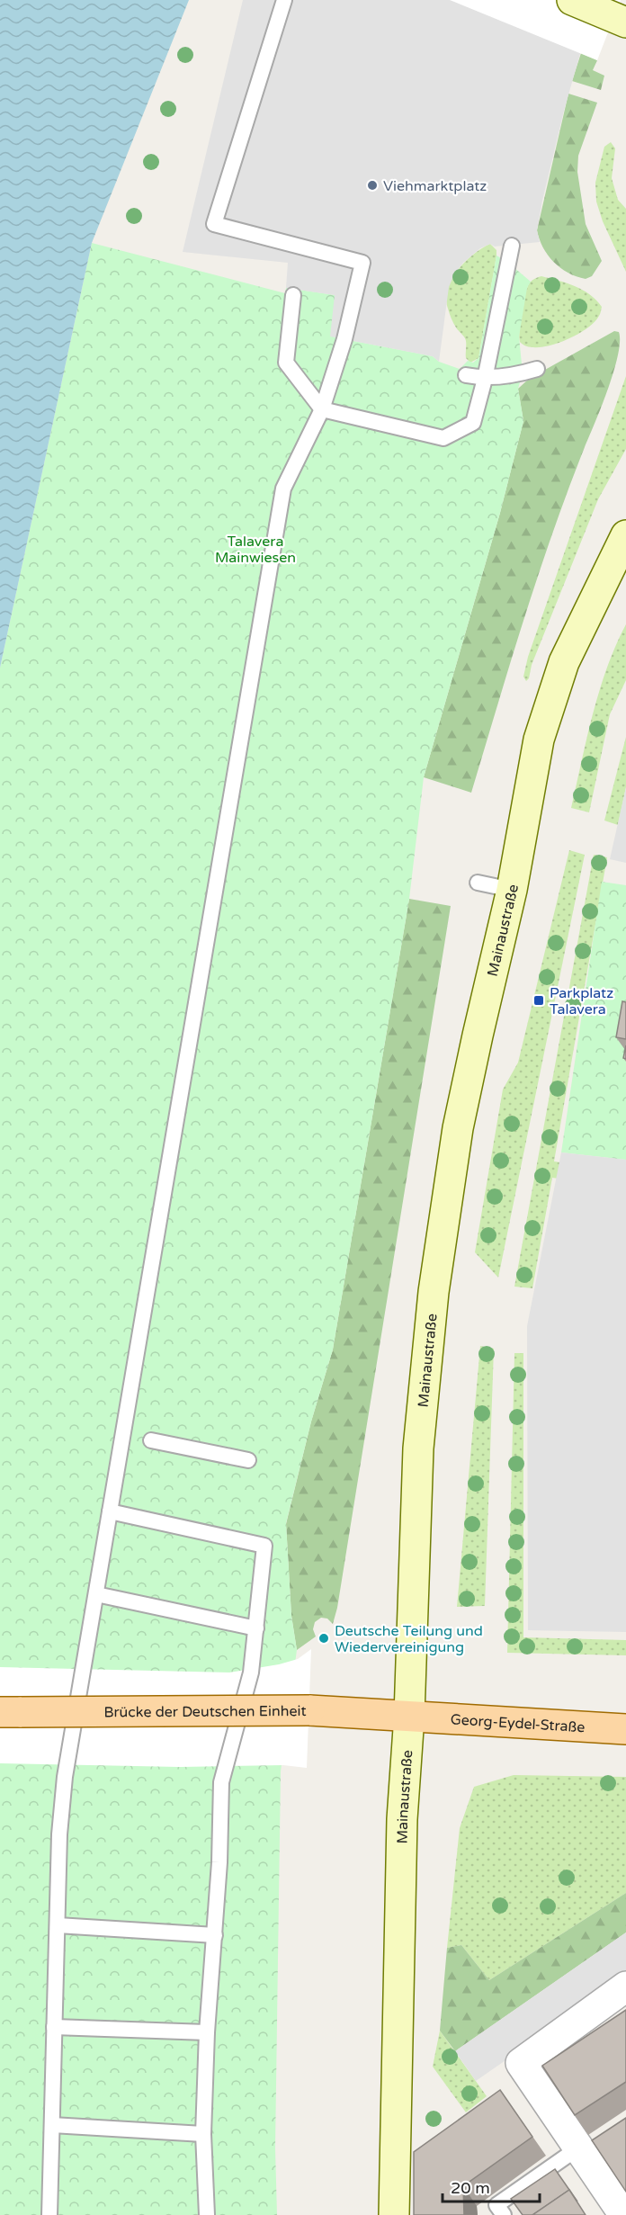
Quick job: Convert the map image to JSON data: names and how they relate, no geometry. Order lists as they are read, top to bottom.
{
  "streets": {
    "main road": ["Mainaustraße", "Brücke der Deutschen Einheit", "Georg-Eydel-Straße"]
  },
  "crossings": [
    ["Mainaustraße", "Brücke der Deutschen Einheit"],
    ["Mainaustraße", "Georg-Eydel-Straße"],
    ["Brücke der Deutschen Einheit", "Georg-Eydel-Straße"]
  ],
  "parks": ["Talavera Mainwiesen"],
  "places": {
    "other": ["Viehmarktplatz", "Deutsche Teilung und Wiedervereinigung"],
    "transit": ["Parkplatz Talavera"]
  },
  "scale_bar": "20 m"
}
